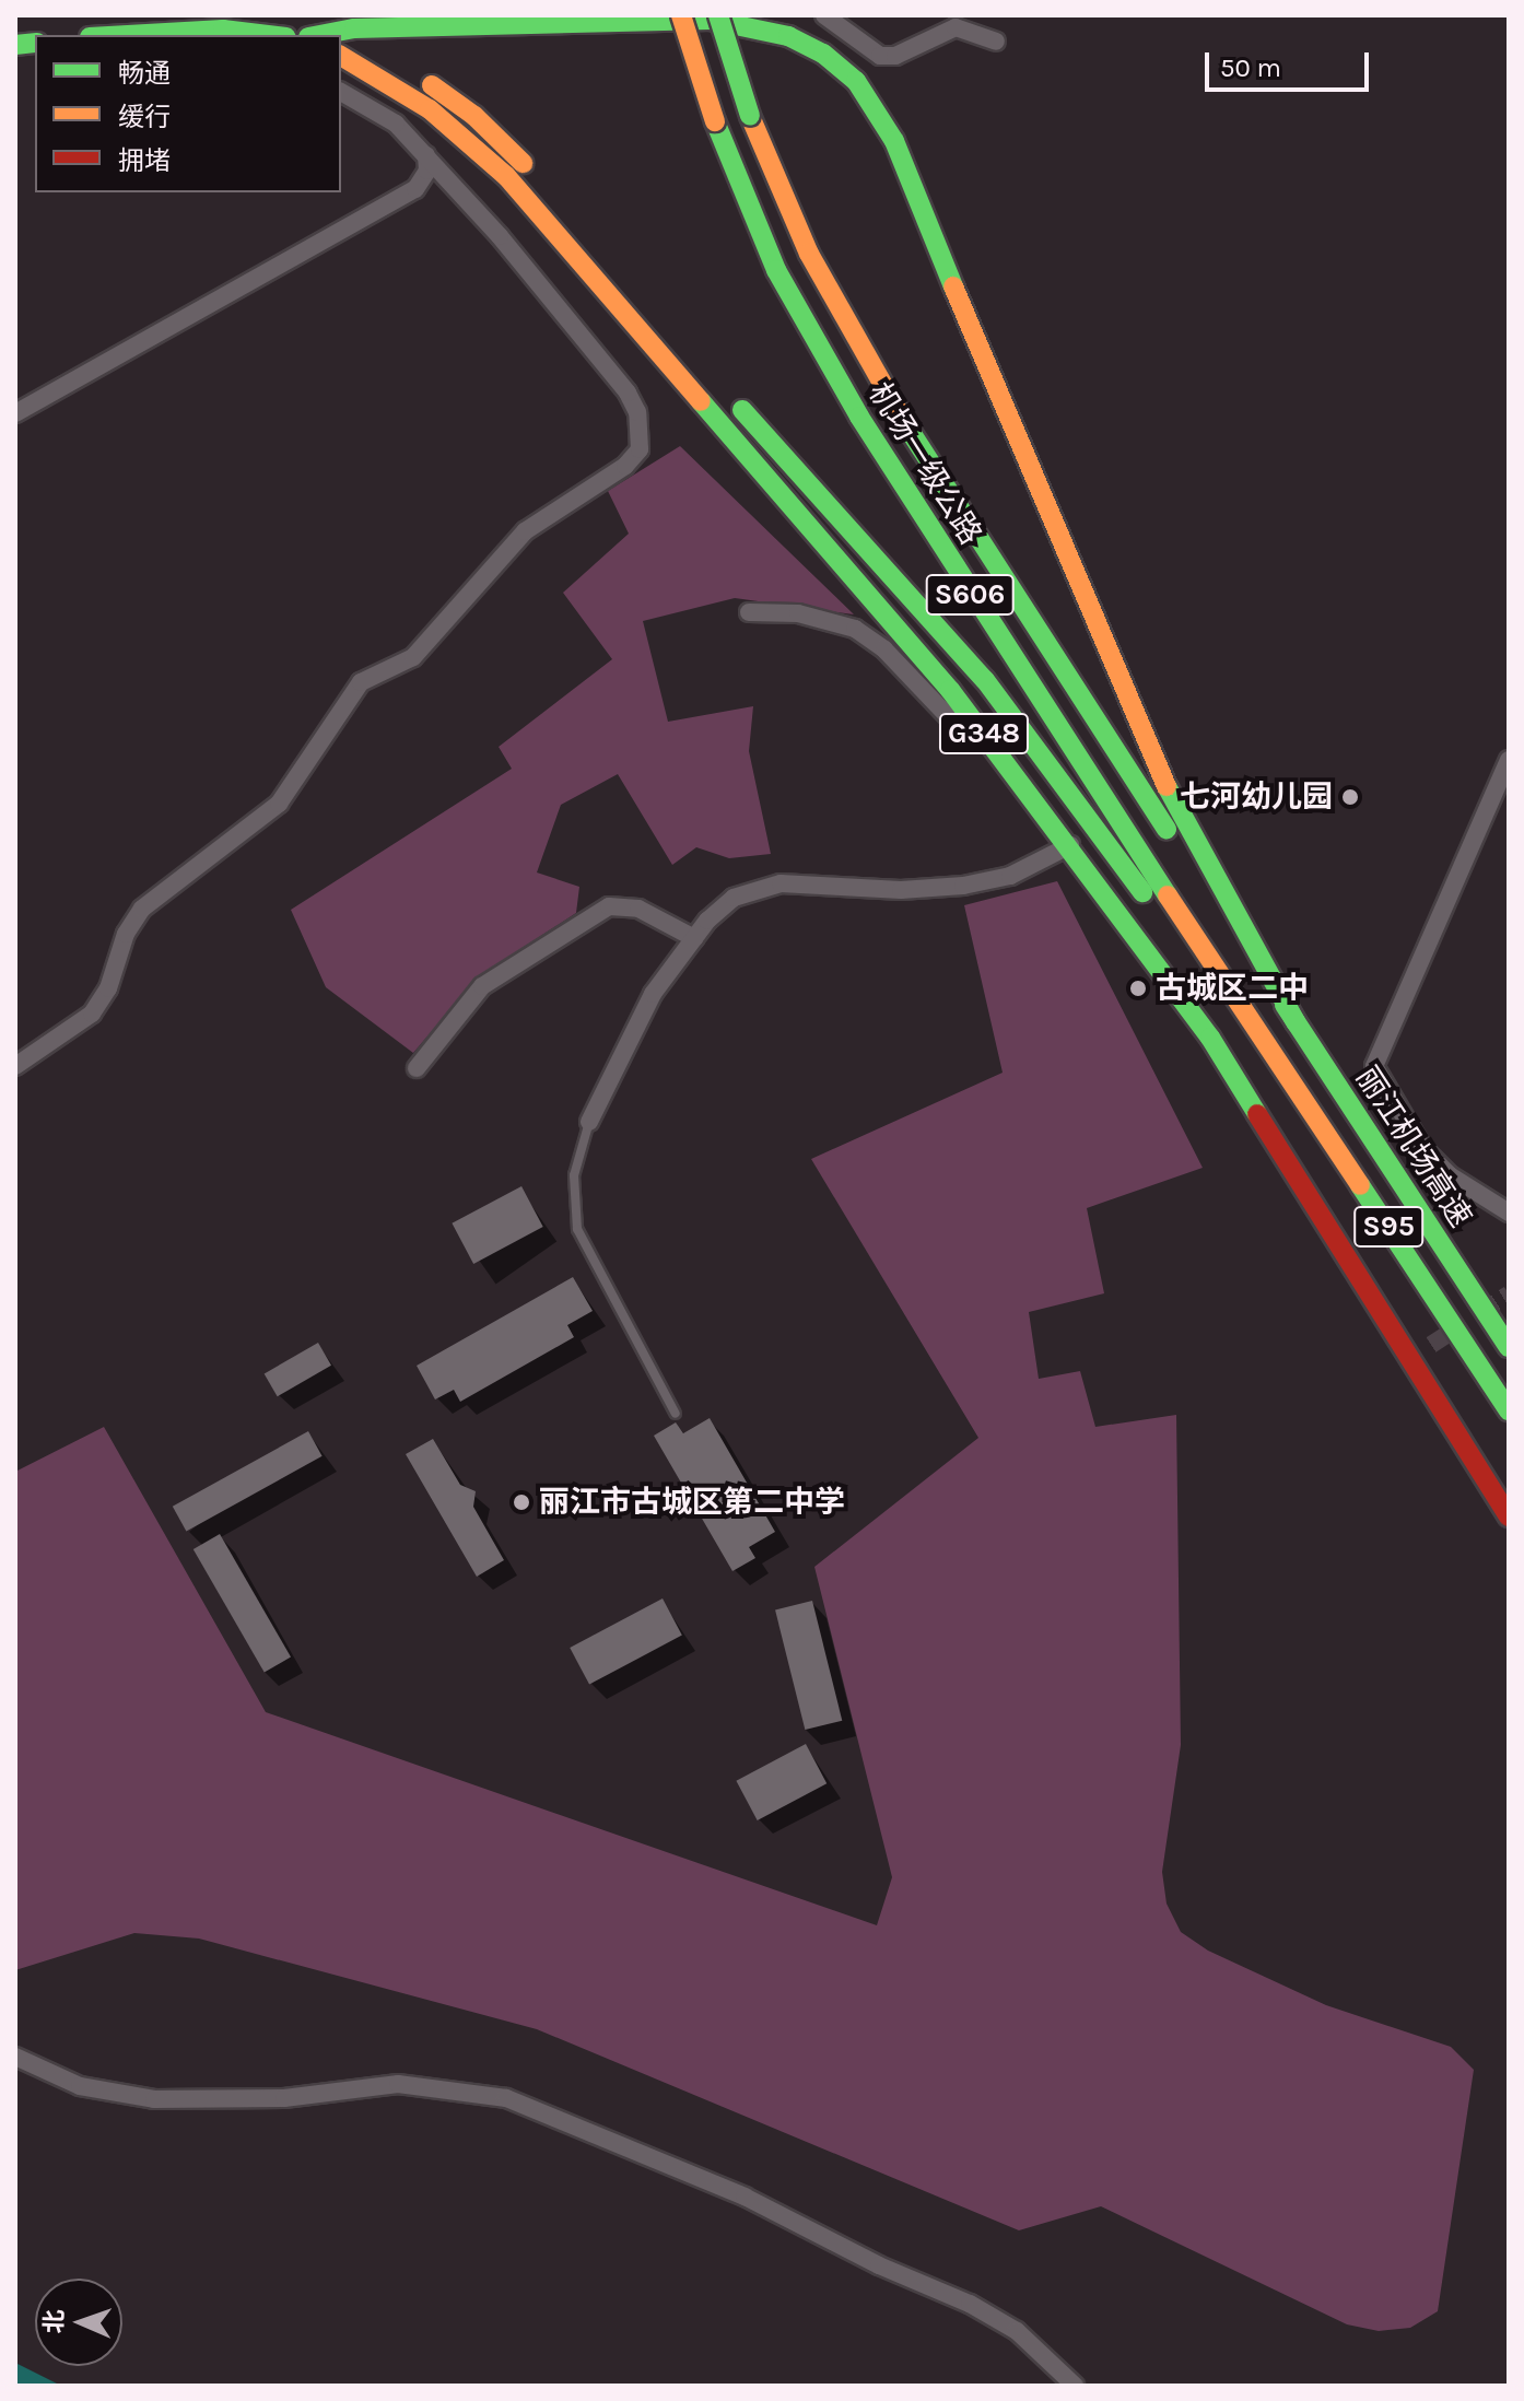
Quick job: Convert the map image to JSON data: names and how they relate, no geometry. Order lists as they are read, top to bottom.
{
  "streets": {
    "highway": [
      "机场一级公路",
      "S606",
      "G348",
      "丽江机场高速",
      "S95"
    ]
  },
  "crossings": [
    ["机场一级公路", "丽江机场高速"]
  ],
  "places": ["七河幼儿园", "古城区二中", "丽江市古城区第二中学"],
  "legend": ["畅通", "缓行", "拥堵"],
  "scale_bar": "50 m",
  "north": "left"
}
